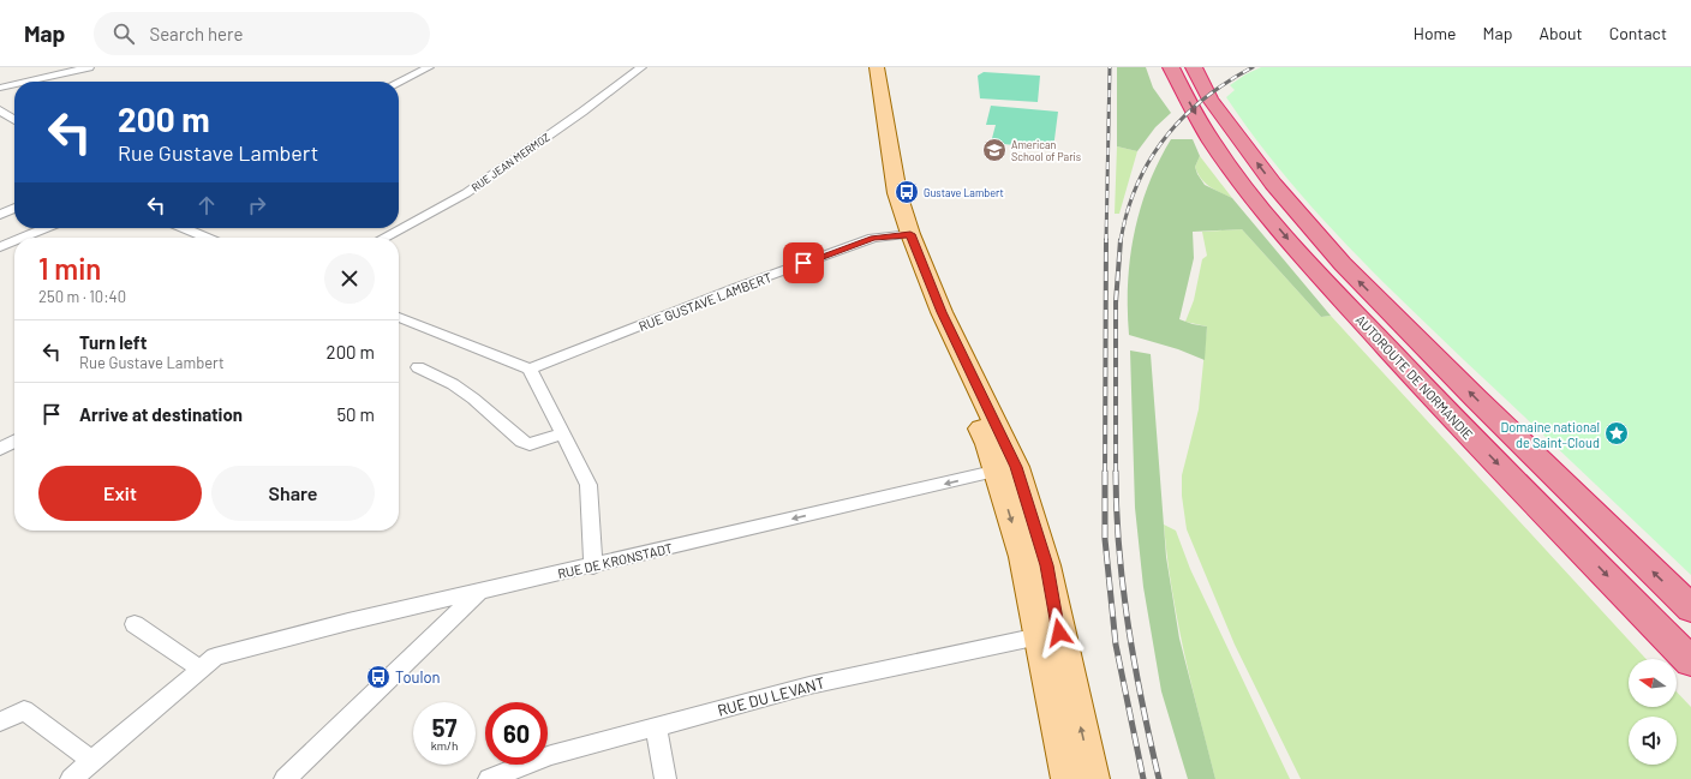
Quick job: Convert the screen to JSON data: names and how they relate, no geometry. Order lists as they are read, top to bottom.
{
  "streets": {
    "highway": ["AUTOROUTE DE NORMANDIE"],
    "street": [
      "RUE JEAN MERMOZ",
      "RUE GUSTAVE LAMBERT",
      "RUE DE KRONSTADT",
      "RUE DU LEVANT"
    ]
  },
  "one_way": ["RUE DE KRONSTADT"],
  "places": {
    "school or university": ["American School of Paris"],
    "bus stop": ["Gustave Lambert", "Toulon"],
    "place": ["Domaine national de Saint-Cloud"]
  },
  "north": "left",
  "page": {
    "header": "Map",
    "search": "Search here",
    "nav": [
      "Home",
      "Map",
      "About",
      "Contact"
    ],
    "turn": ["200 m", "Rue Gustave Lambert"],
    "heading": ["1 min", "250 m · 10:40"],
    "list": [
      {
        "name": "Turn left",
        "note": "Rue Gustave Lambert",
        "value": "200 m"
      },
      {
        "name": "Arrive at destination",
        "value": "50 m"
      }
    ],
    "buttons": ["Exit", "Share"],
    "speed": "57 km/h",
    "limit": "60"
  }
}
